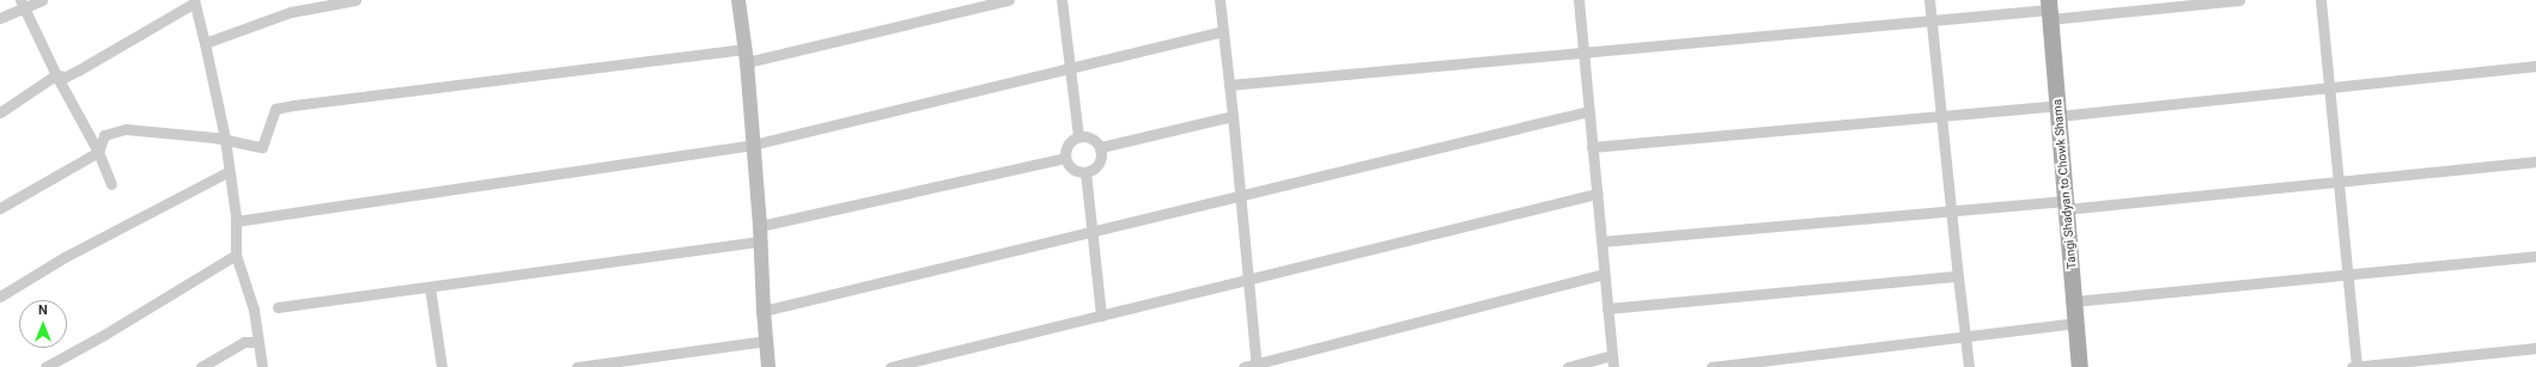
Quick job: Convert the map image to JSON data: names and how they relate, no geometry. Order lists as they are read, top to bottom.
{
  "streets": {
    "main road": ["Tangi Shadyan to Chowk Shama"]
  },
  "north": "top"
}
